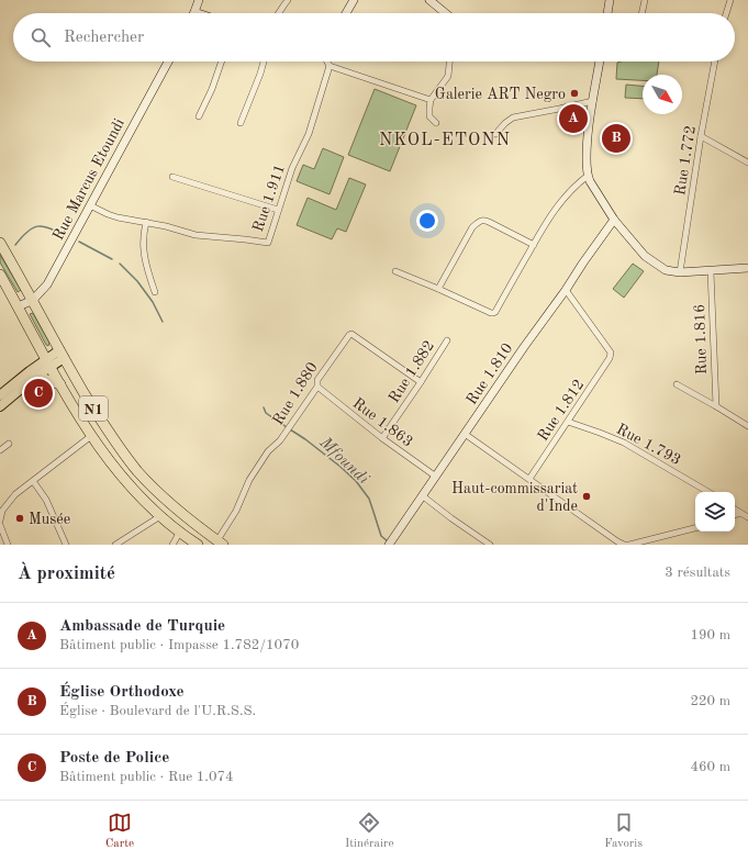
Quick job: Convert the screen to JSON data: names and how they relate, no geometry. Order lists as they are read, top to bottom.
{
  "streets": {
    "highway": ["N1"],
    "street": [
      "Rue 1.772",
      "Rue Marcus Etoundi",
      "Rue 1.911",
      "Rue 1.816",
      "Rue 1.882",
      "Rue 1.810",
      "Rue 1.880",
      "Rue 1.812",
      "Rue 1.863",
      "Rue 1.793"
    ]
  },
  "crossings": [
    ["Rue Marcus Etoundi", "Rue 1.911"],
    ["Rue Marcus Etoundi", "N1"],
    ["Rue 1.882", "Rue 1.880"],
    ["Rue 1.882", "Rue 1.863"],
    ["Rue 1.810", "Rue 1.812"],
    ["Rue 1.810", "Rue 1.863"],
    ["Rue 1.880", "N1"],
    ["Rue 1.880", "Rue 1.863"],
    ["Rue 1.812", "Rue 1.793"]
  ],
  "districts": ["NKOL-ETONN"],
  "water": ["Mfoundi"],
  "places": ["Galerie ART Negro", "Haut-commissariat d'Inde", "Musée"],
  "north": "bottom right",
  "page": {
    "search": "Rechercher",
    "pins": ["A", "B", "C"],
    "heading": ["À proximité", "3 résultats"],
    "list": [
      {
        "mark": "A",
        "name": "Ambassade de Turquie",
        "note": "Bâtiment public · Impasse 1.782/1070",
        "value": "190 m"
      },
      {
        "mark": "B",
        "name": "Église Orthodoxe",
        "note": "Église · Boulevard de l'U.R.S.S.",
        "value": "220 m"
      },
      {
        "mark": "C",
        "name": "Poste de Police",
        "note": "Bâtiment public · Rue 1.074",
        "value": "460 m"
      }
    ],
    "nav": ["Carte", "Itinéraire", "Favoris"]
  }
}
